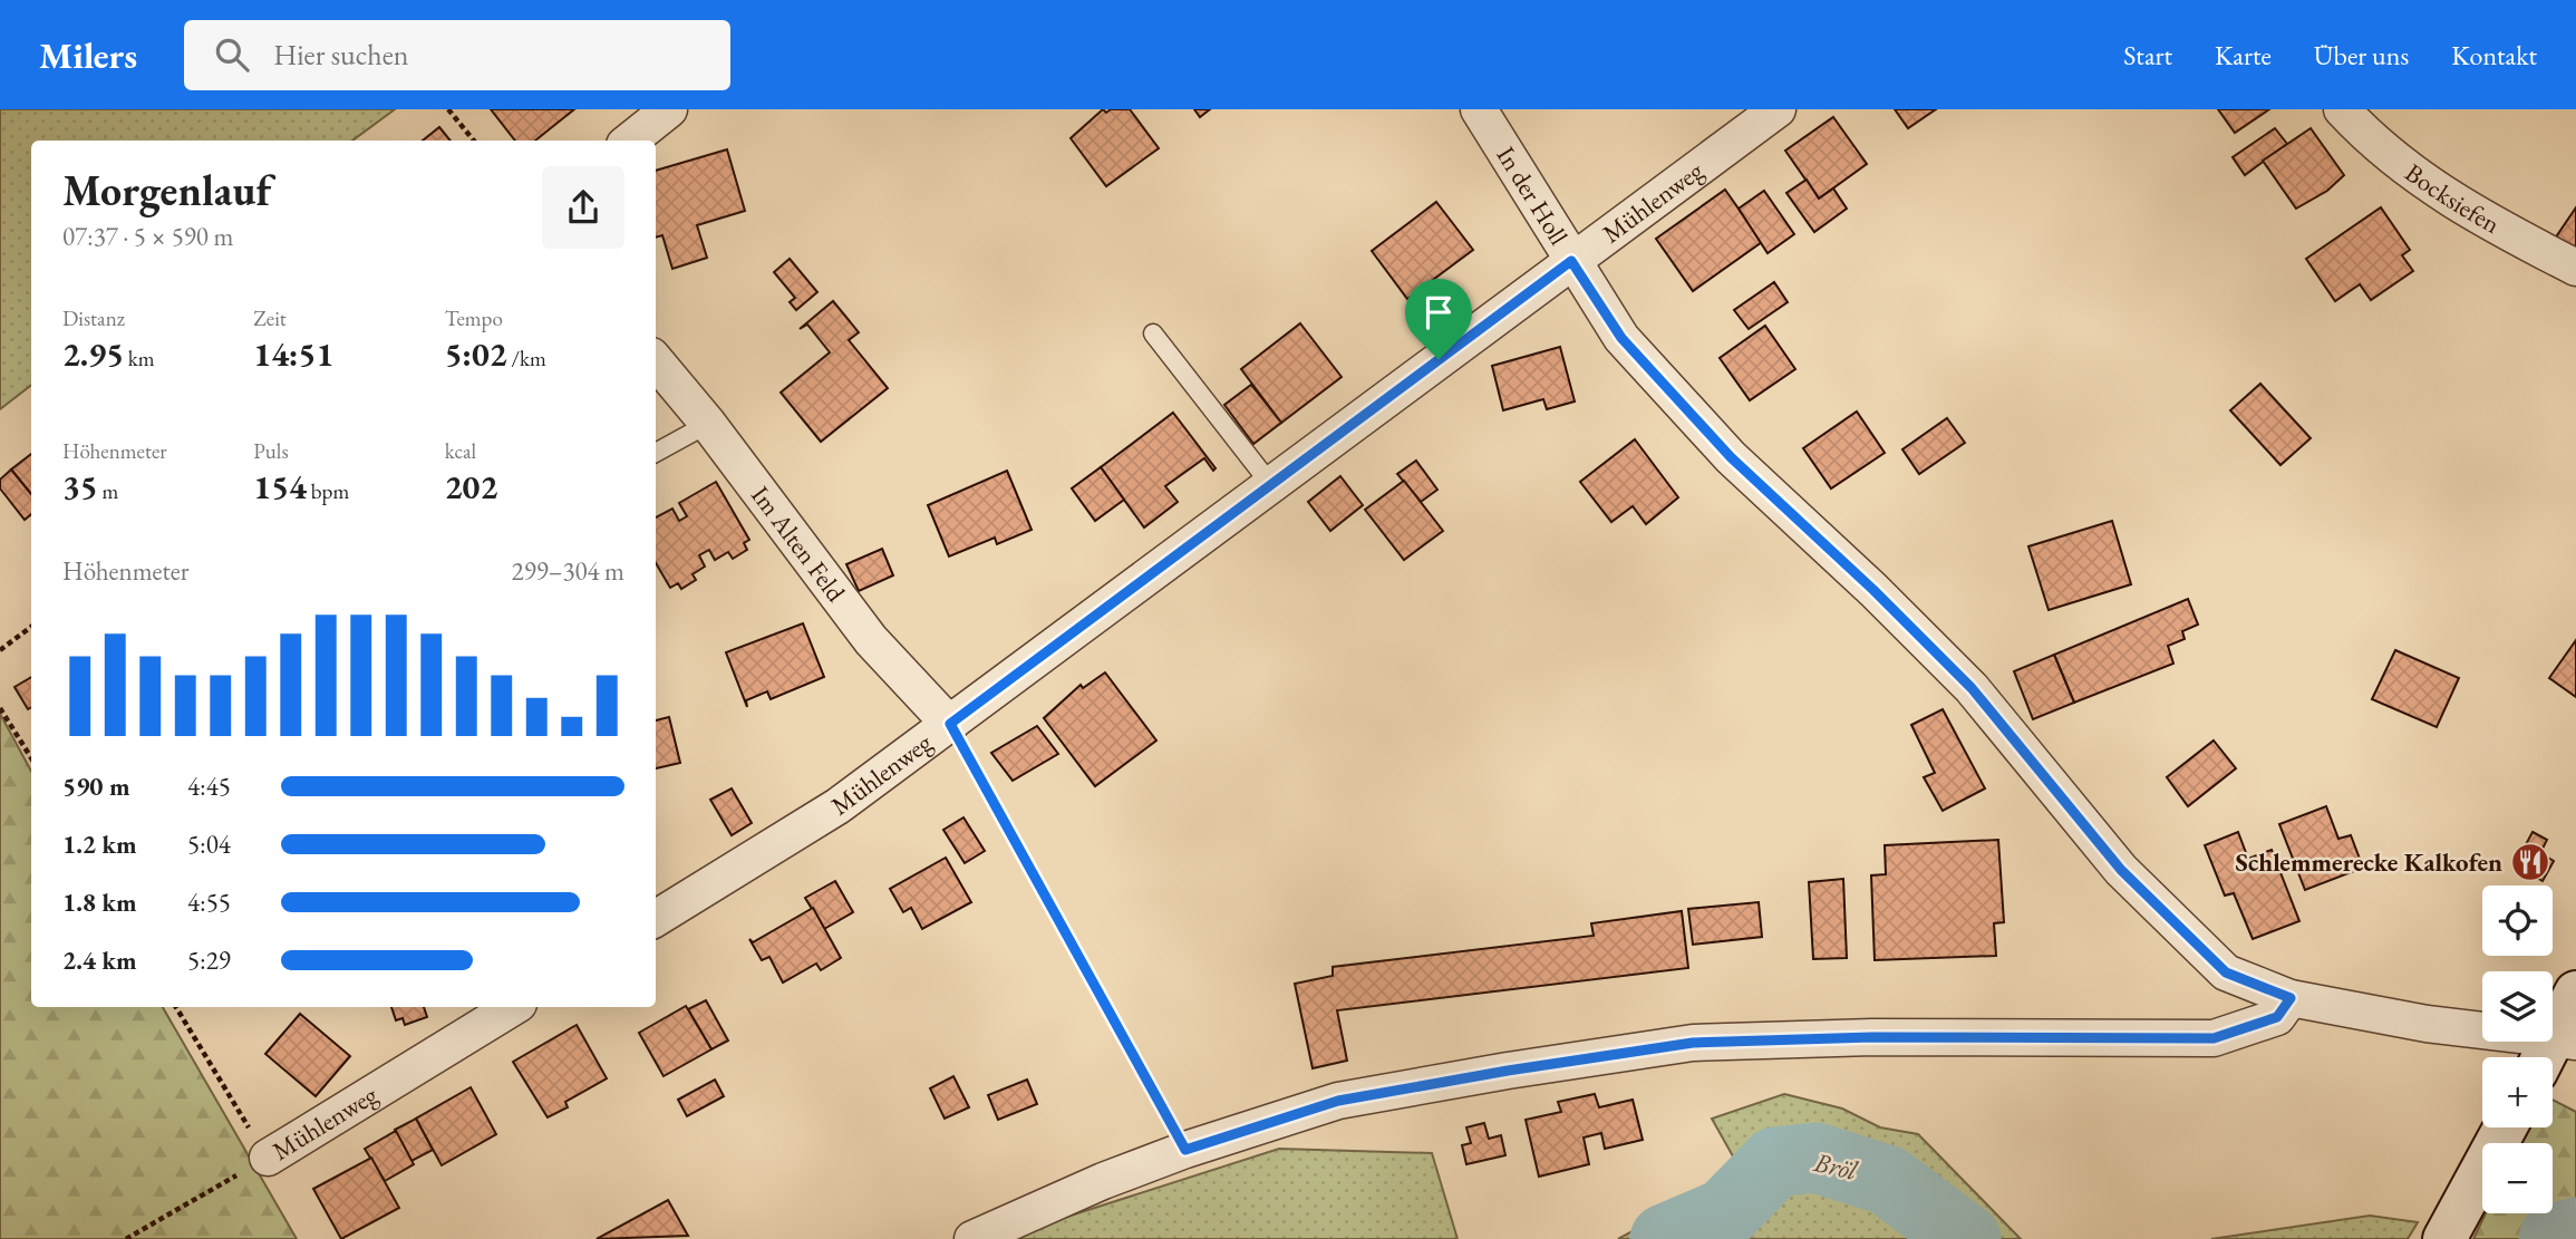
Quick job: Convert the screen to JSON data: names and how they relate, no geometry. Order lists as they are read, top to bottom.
{
  "streets": {
    "street": [
      "In der Holl",
      "Bocksiefen",
      "Mühlenweg",
      "Im Alten Feld"
    ]
  },
  "crossings": [
    ["In der Holl", "Mühlenweg"],
    ["Mühlenweg", "Im Alten Feld"]
  ],
  "water": ["Bröl"],
  "places": {
    "restaurant": ["Schlemmerecke Kalkofen"]
  },
  "page": {
    "header": "Milers",
    "search": "Hier suchen",
    "nav": [
      "Start",
      "Karte",
      "Über uns",
      "Kontakt"
    ],
    "heading": ["Morgenlauf", "07:37 · 5 × 590 m"],
    "stats": [
      ["Distanz", "2.95 km"],
      ["Zeit", "14:51"],
      ["Tempo", "5:02 /km"],
      ["Höhenmeter", "35 m"],
      ["Puls", "154 bpm"],
      ["kcal", "202"]
    ],
    "chart": ["Höhenmeter", "299–304 m"],
    "list": [
      {
        "name": "590 m",
        "note": "4:45"
      },
      {
        "name": "1.2 km",
        "note": "5:04"
      },
      {
        "name": "1.8 km",
        "note": "4:55"
      },
      {
        "name": "2.4 km",
        "note": "5:29"
      }
    ],
    "map_buttons": ["+", "−"]
  }
}
